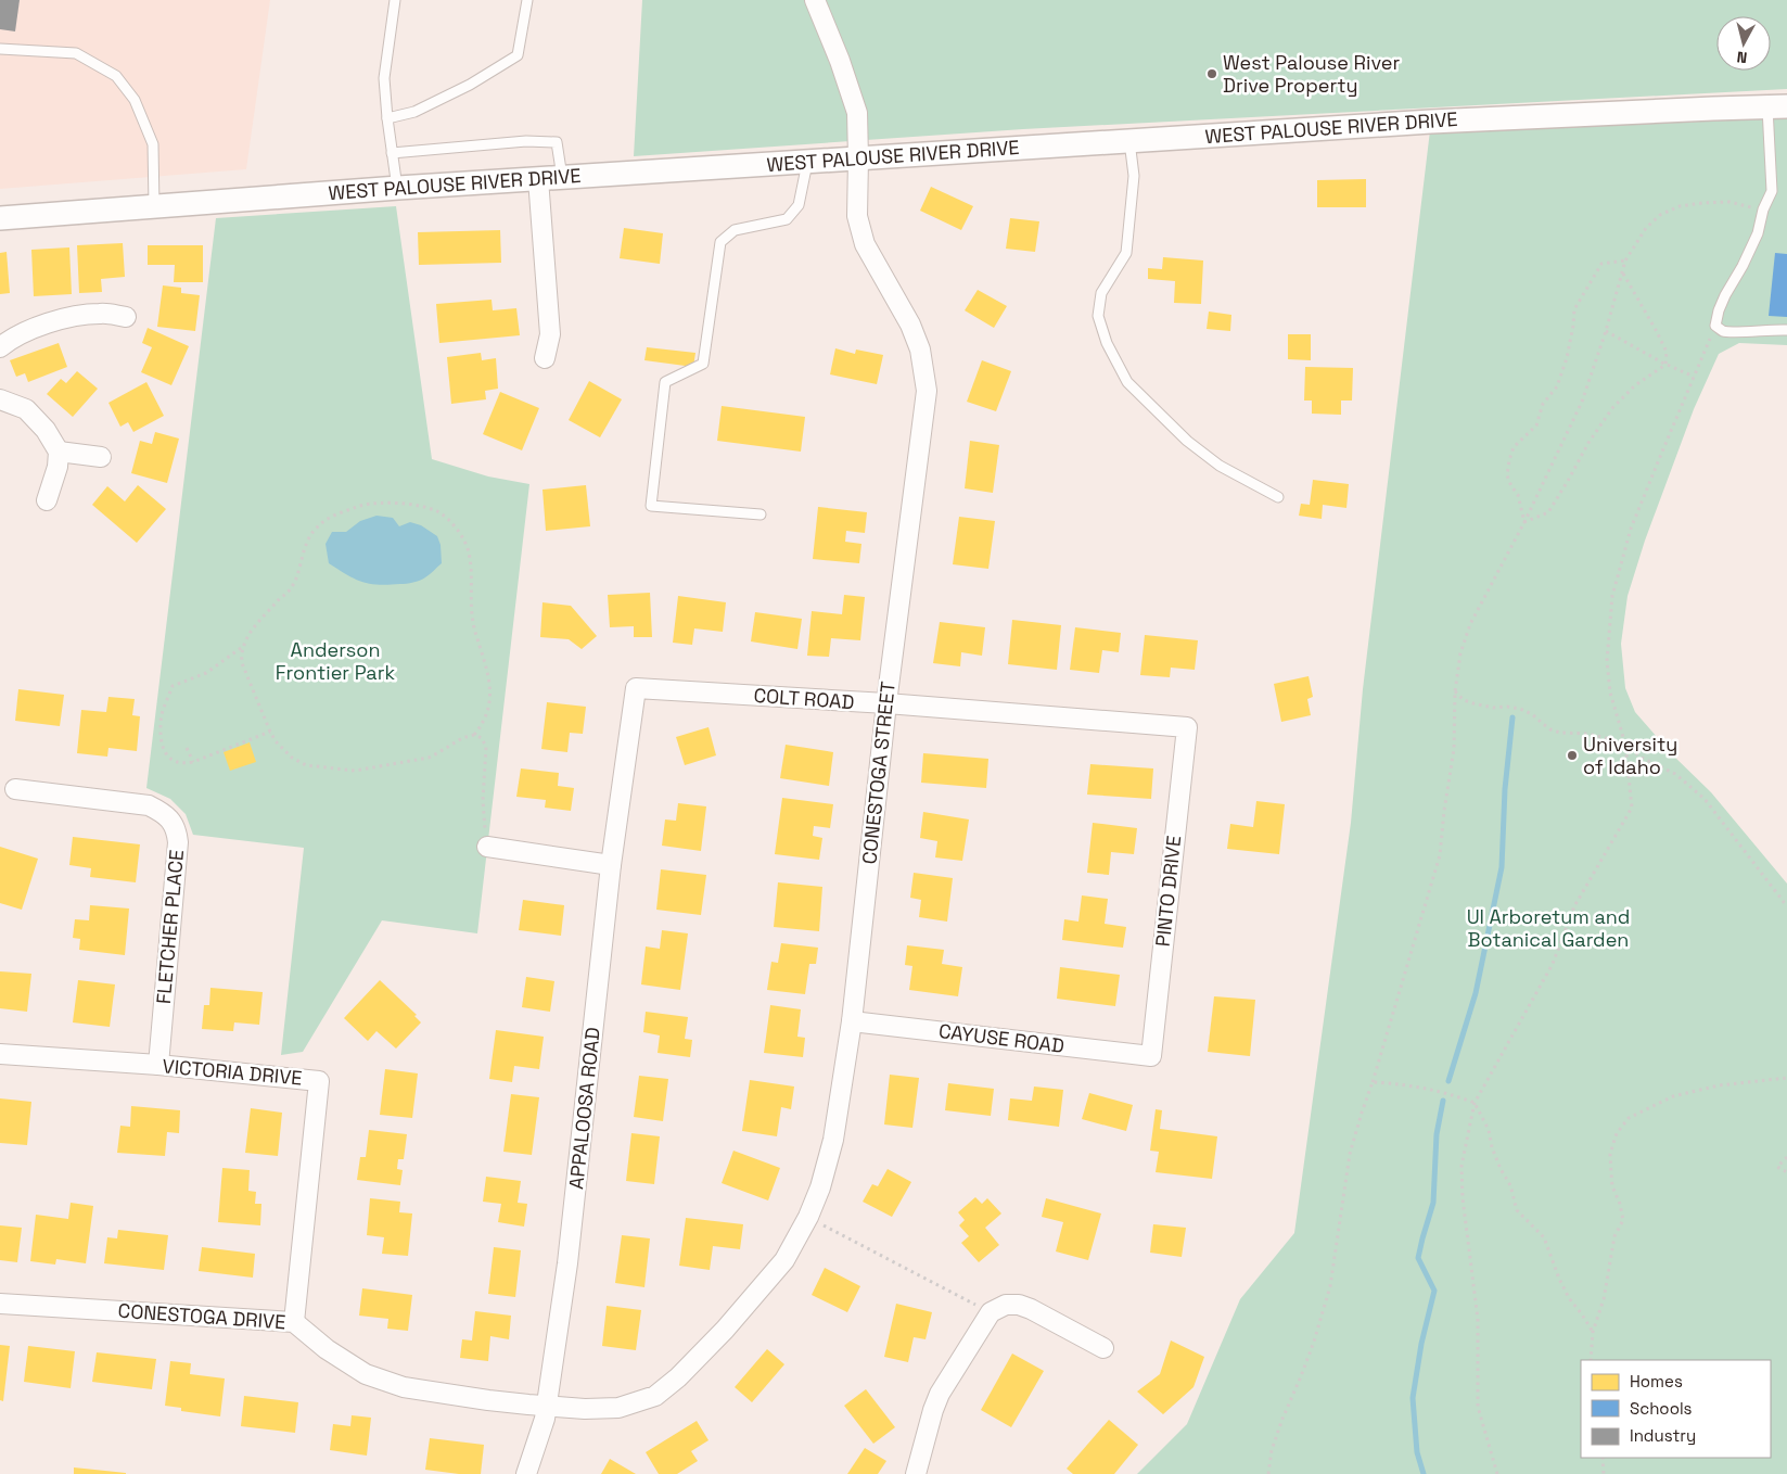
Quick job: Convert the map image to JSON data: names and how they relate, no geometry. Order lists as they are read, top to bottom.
{
  "streets": {
    "street": [
      "WEST PALOUSE RIVER DRIVE",
      "COLT ROAD",
      "CONESTOGA STREET",
      "PINTO DRIVE",
      "FLETCHER PLACE",
      "CAYUSE ROAD",
      "VICTORIA DRIVE",
      "APPALOOSA ROAD",
      "CONESTOGA DRIVE"
    ]
  },
  "crossings": [
    ["WEST PALOUSE RIVER DRIVE", "CONESTOGA STREET"],
    ["COLT ROAD", "CONESTOGA STREET"],
    ["COLT ROAD", "PINTO DRIVE"],
    ["COLT ROAD", "APPALOOSA ROAD"],
    ["CONESTOGA STREET", "CAYUSE ROAD"],
    ["CONESTOGA STREET", "APPALOOSA ROAD"],
    ["CONESTOGA STREET", "CONESTOGA DRIVE"],
    ["PINTO DRIVE", "CAYUSE ROAD"],
    ["FLETCHER PLACE", "VICTORIA DRIVE"],
    ["VICTORIA DRIVE", "CONESTOGA DRIVE"],
    ["APPALOOSA ROAD", "CONESTOGA DRIVE"]
  ],
  "parks": ["Anderson Frontier Park", "UI Arboretum and Botanical Garden"],
  "places": ["West Palouse River Drive Property", "University of Idaho"],
  "legend": ["Homes", "Schools", "Industry"],
  "north": "bottom"
}
